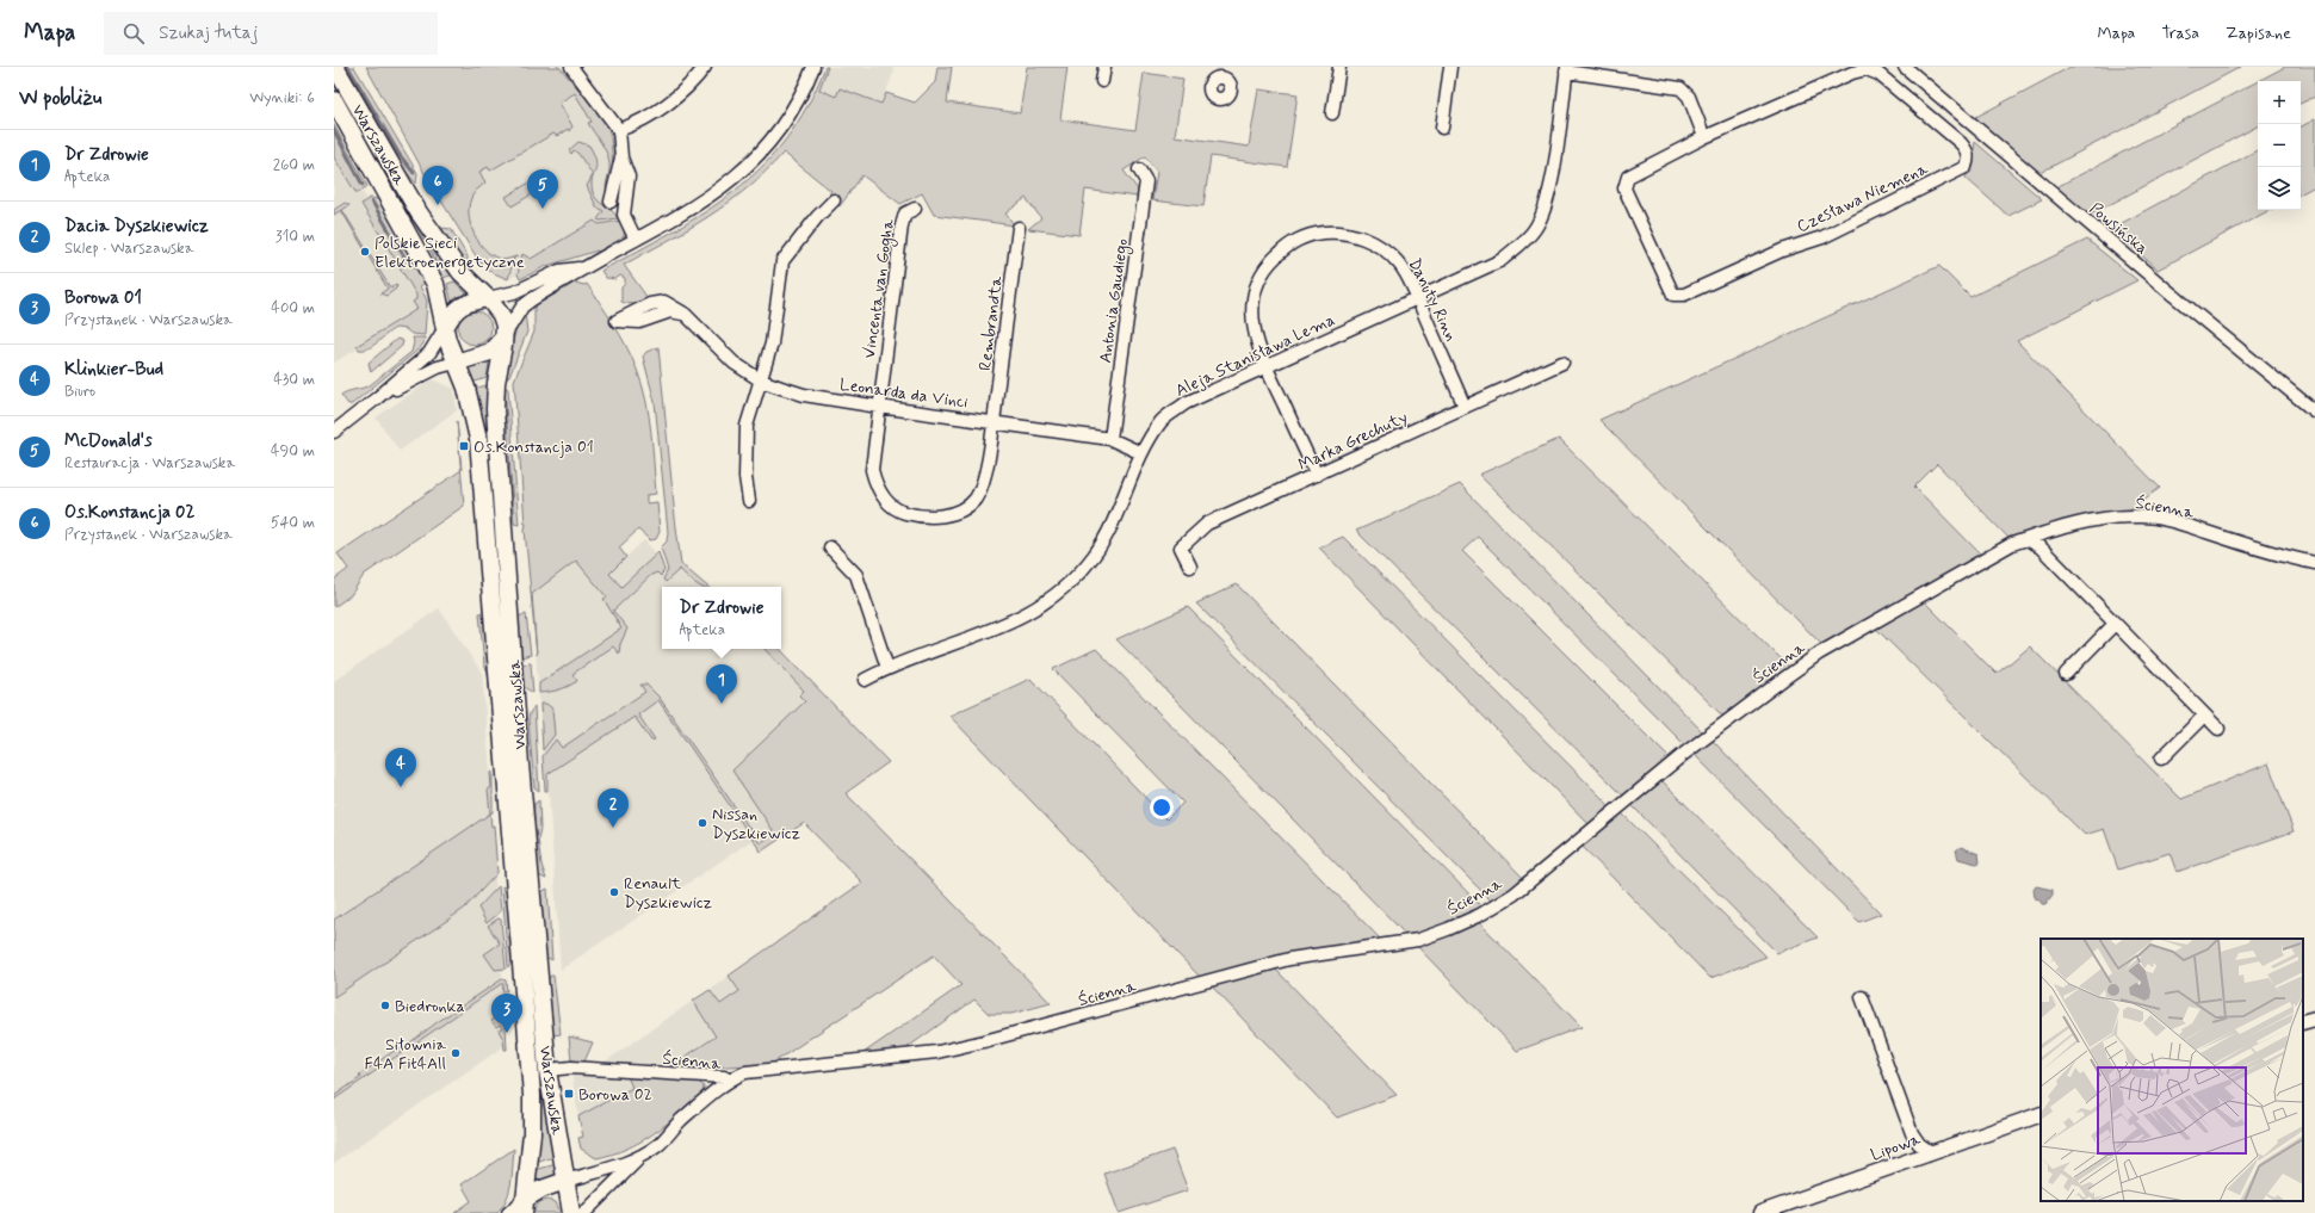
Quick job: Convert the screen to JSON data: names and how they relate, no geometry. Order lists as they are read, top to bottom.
{
  "streets": {
    "main road": ["Warszawska"],
    "street": [
      "Czesława Niemena",
      "Powsińska",
      "Vincenta van Gogha",
      "Danuty Rinn",
      "Antonia Gaudiego",
      "Rembrandta",
      "Aleja Stanisława Lema",
      "Leonarda da Vinci",
      "Marka Grechuty",
      "Ścienna",
      "Lipowa"
    ]
  },
  "crossings": [
    ["Warszawska", "Ścienna"],
    ["Vincenta van Gogha", "Rembrandta"],
    ["Vincenta van Gogha", "Leonarda da Vinci"],
    ["Danuty Rinn", "Aleja Stanisława Lema"],
    ["Danuty Rinn", "Marka Grechuty"],
    ["Antonia Gaudiego", "Leonarda da Vinci"],
    ["Rembrandta", "Leonarda da Vinci"],
    ["Aleja Stanisława Lema", "Leonarda da Vinci"]
  ],
  "places": {
    "other": [
      "Polskie Sieci Elektroenergetyczne",
      "Nissan Dyszkiewicz",
      "Renault Dyszkiewicz",
      "Biedronka",
      "Siłownia F4A Fit4All"
    ],
    "transit": ["Os.Konstancja 01", "Borowa 02"]
  },
  "page": {
    "header": "Mapa",
    "search": "Szukaj tutaj",
    "nav": ["Mapa", "Trasa", "Zapisane"],
    "heading": ["W pobliżu", "Wyniki: 6"],
    "map_buttons": ["+", "−"],
    "list": [
      {
        "mark": "1",
        "name": "Dr Zdrowie",
        "note": "Apteka",
        "value": "260 m"
      },
      {
        "mark": "2",
        "name": "Dacia Dyszkiewicz",
        "note": "Sklep · Warszawska",
        "value": "310 m"
      },
      {
        "mark": "3",
        "name": "Borowa 01",
        "note": "Przystanek · Warszawska",
        "value": "400 m"
      },
      {
        "mark": "4",
        "name": "Klinkier-Bud",
        "note": "Biuro",
        "value": "430 m"
      },
      {
        "mark": "5",
        "name": "McDonald's",
        "note": "Restauracja · Warszawska",
        "value": "490 m"
      },
      {
        "mark": "6",
        "name": "Os.Konstancja 02",
        "note": "Przystanek · Warszawska",
        "value": "540 m"
      }
    ],
    "pins": [
      "6",
      "5",
      "1",
      "4",
      "2",
      "3"
    ],
    "popup": ["Dr Zdrowie", "Apteka"]
  }
}
